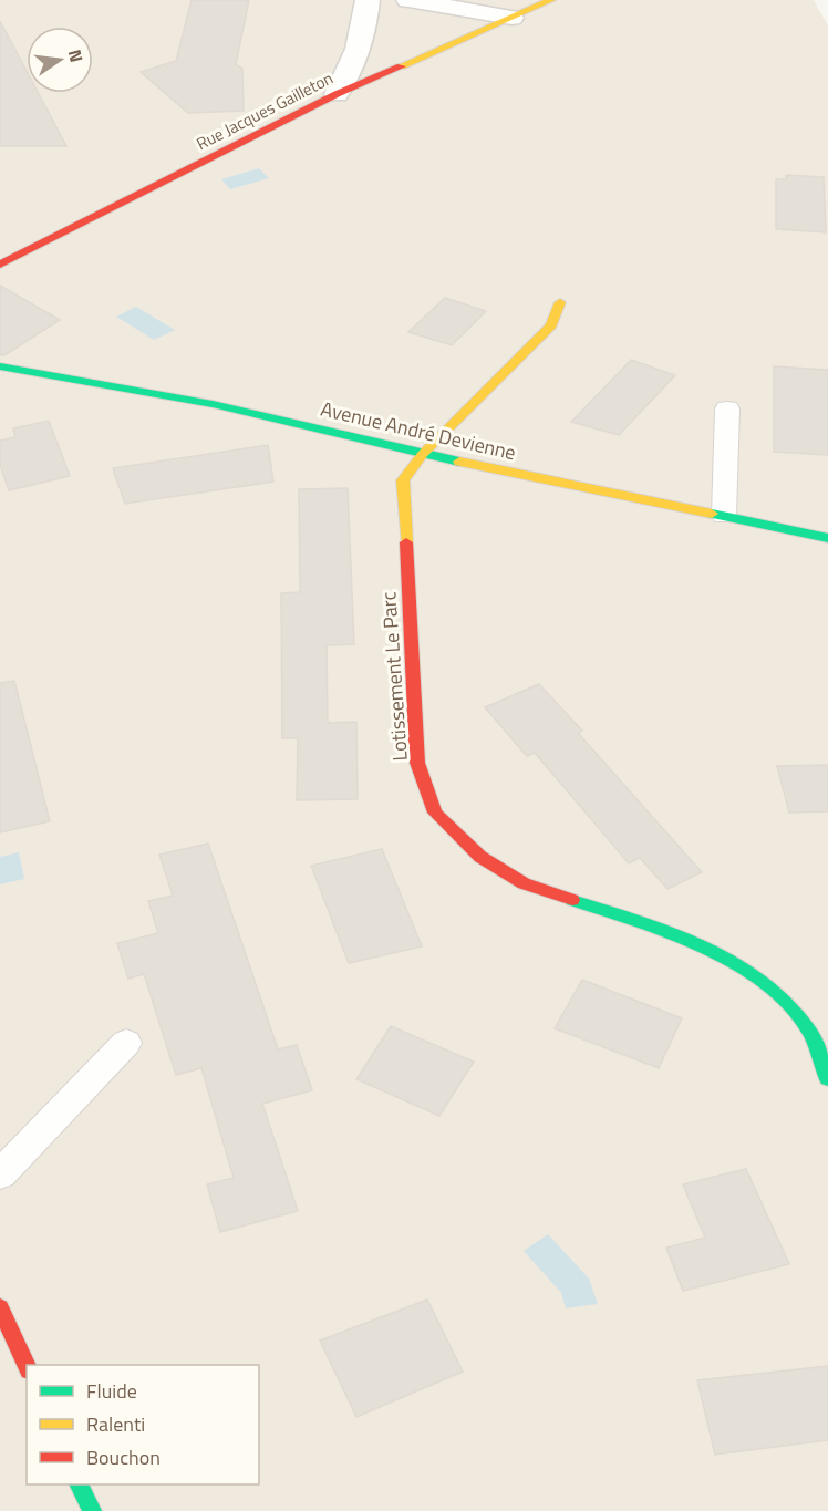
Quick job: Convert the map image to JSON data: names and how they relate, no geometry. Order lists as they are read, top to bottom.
{
  "streets": {
    "street": ["Rue Jacques Gailleton", "Avenue André Devienne", "Lotissement Le Parc"]
  },
  "crossings": [
    ["Avenue André Devienne", "Lotissement Le Parc"]
  ],
  "legend": ["Fluide", "Ralenti", "Bouchon"],
  "north": "right"
}
